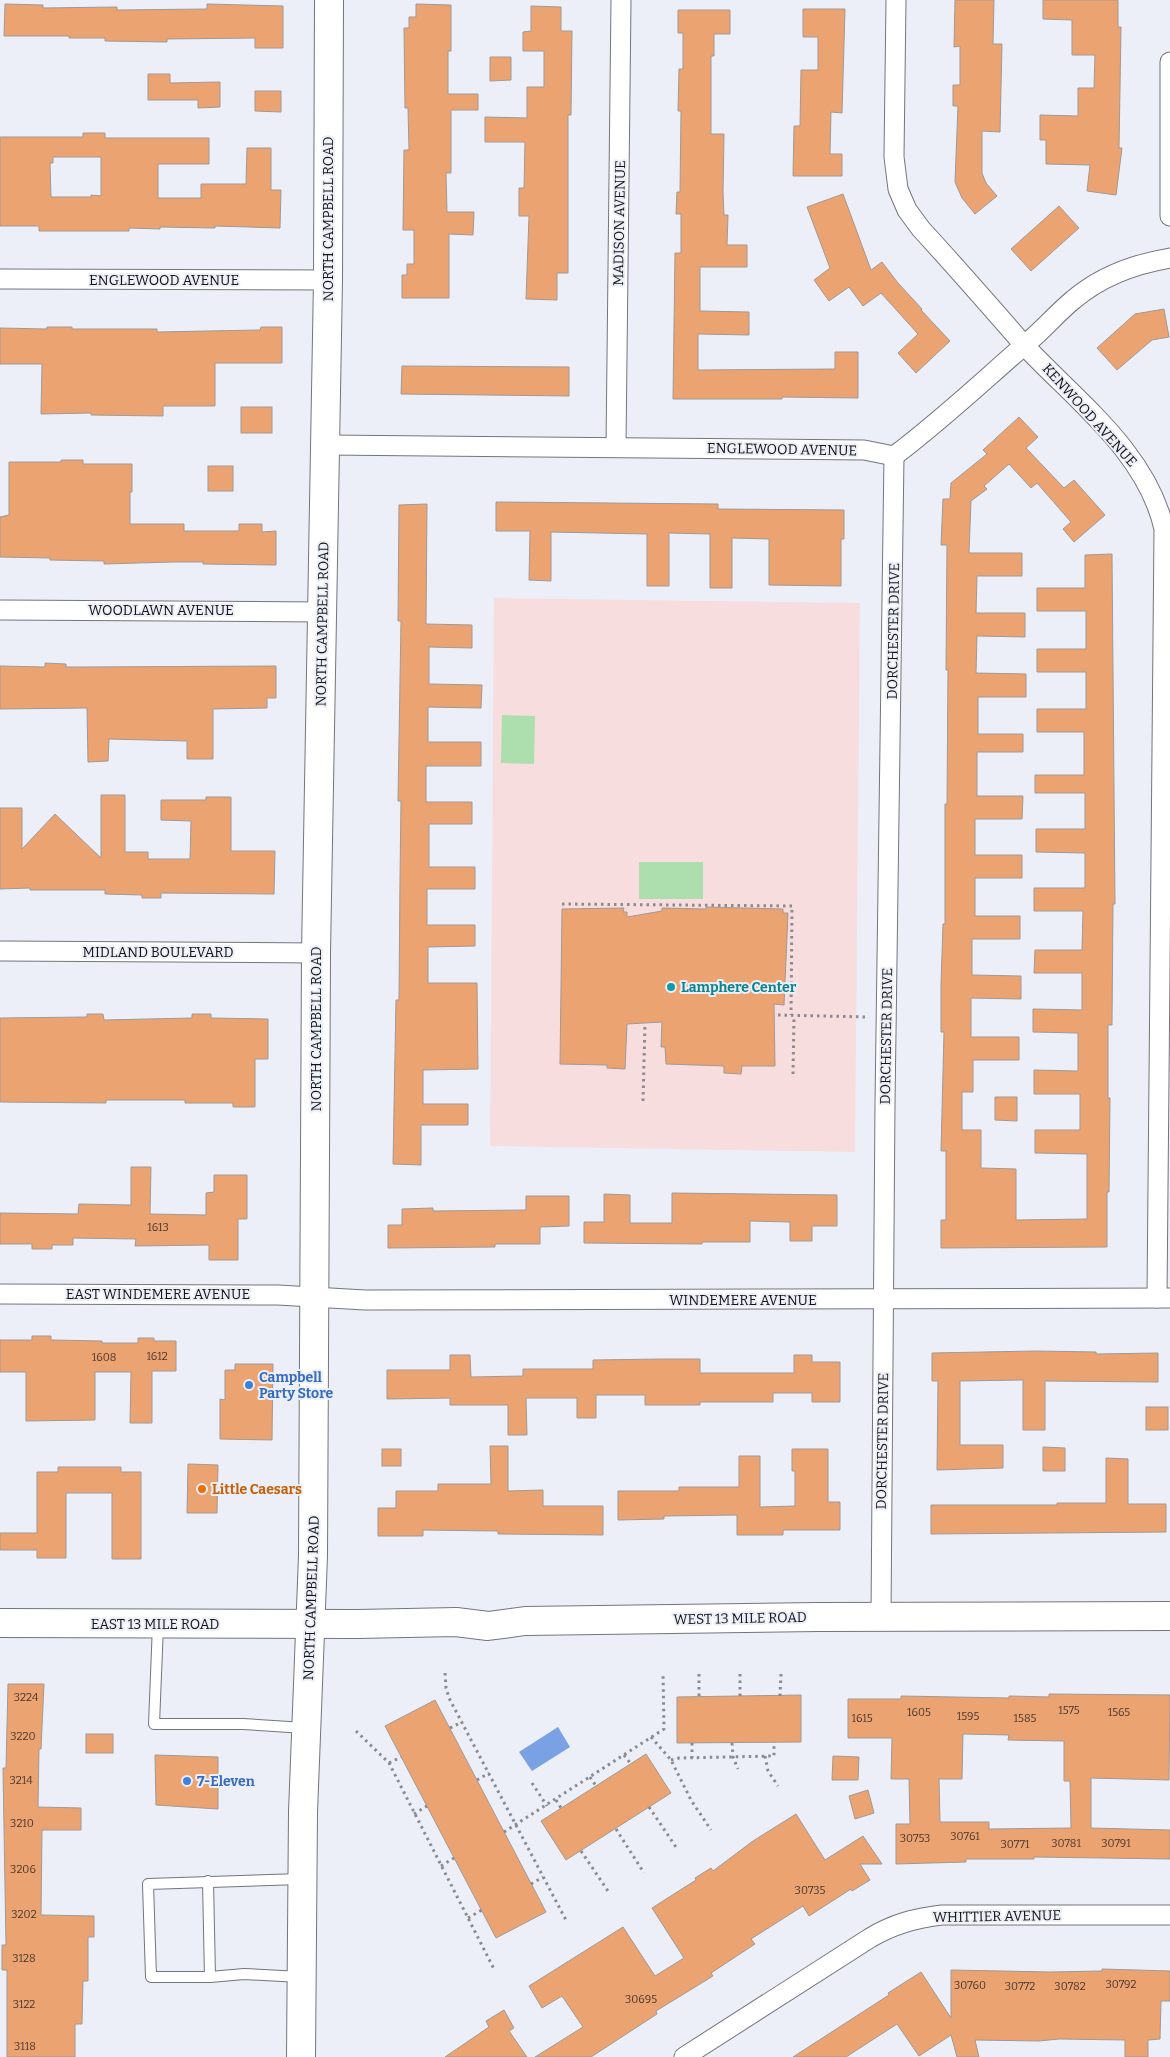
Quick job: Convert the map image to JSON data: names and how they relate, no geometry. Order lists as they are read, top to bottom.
{
  "streets": {
    "street": [
      "NORTH CAMPBELL ROAD",
      "MADISON AVENUE",
      "ENGLEWOOD AVENUE",
      "KENWOOD AVENUE",
      "WOODLAWN AVENUE",
      "DORCHESTER DRIVE",
      "MIDLAND BOULEVARD",
      "EAST WINDEMERE AVENUE",
      "WINDEMERE AVENUE",
      "WEST 13 MILE ROAD",
      "EAST 13 MILE ROAD",
      "WHITTIER AVENUE"
    ]
  },
  "crossings": [
    ["NORTH CAMPBELL ROAD", "ENGLEWOOD AVENUE"],
    ["NORTH CAMPBELL ROAD", "WOODLAWN AVENUE"],
    ["NORTH CAMPBELL ROAD", "MIDLAND BOULEVARD"],
    ["NORTH CAMPBELL ROAD", "EAST WINDEMERE AVENUE"],
    ["NORTH CAMPBELL ROAD", "WINDEMERE AVENUE"],
    ["NORTH CAMPBELL ROAD", "WEST 13 MILE ROAD"],
    ["NORTH CAMPBELL ROAD", "EAST 13 MILE ROAD"],
    ["MADISON AVENUE", "ENGLEWOOD AVENUE"],
    ["ENGLEWOOD AVENUE", "DORCHESTER DRIVE"],
    ["KENWOOD AVENUE", "WINDEMERE AVENUE"],
    ["DORCHESTER DRIVE", "WINDEMERE AVENUE"],
    ["DORCHESTER DRIVE", "WEST 13 MILE ROAD"],
    ["EAST WINDEMERE AVENUE", "WINDEMERE AVENUE"],
    ["WEST 13 MILE ROAD", "EAST 13 MILE ROAD"]
  ],
  "places": [
    "Lamphere Center",
    "Campbell Party Store",
    "Little Caesars",
    "7-Eleven"
  ],
  "house_numbers": [
    "1613",
    "1612",
    "1608",
    "3224",
    "1575",
    "1605",
    "1565",
    "1595",
    "1615",
    "1585",
    "3220",
    "3214",
    "3210",
    "30761",
    "30753",
    "30781",
    "30791",
    "30771",
    "3206",
    "30735",
    "3202",
    "3128",
    "30792",
    "30760",
    "30772",
    "30782",
    "30695",
    "3122",
    "3118"
  ]
}
